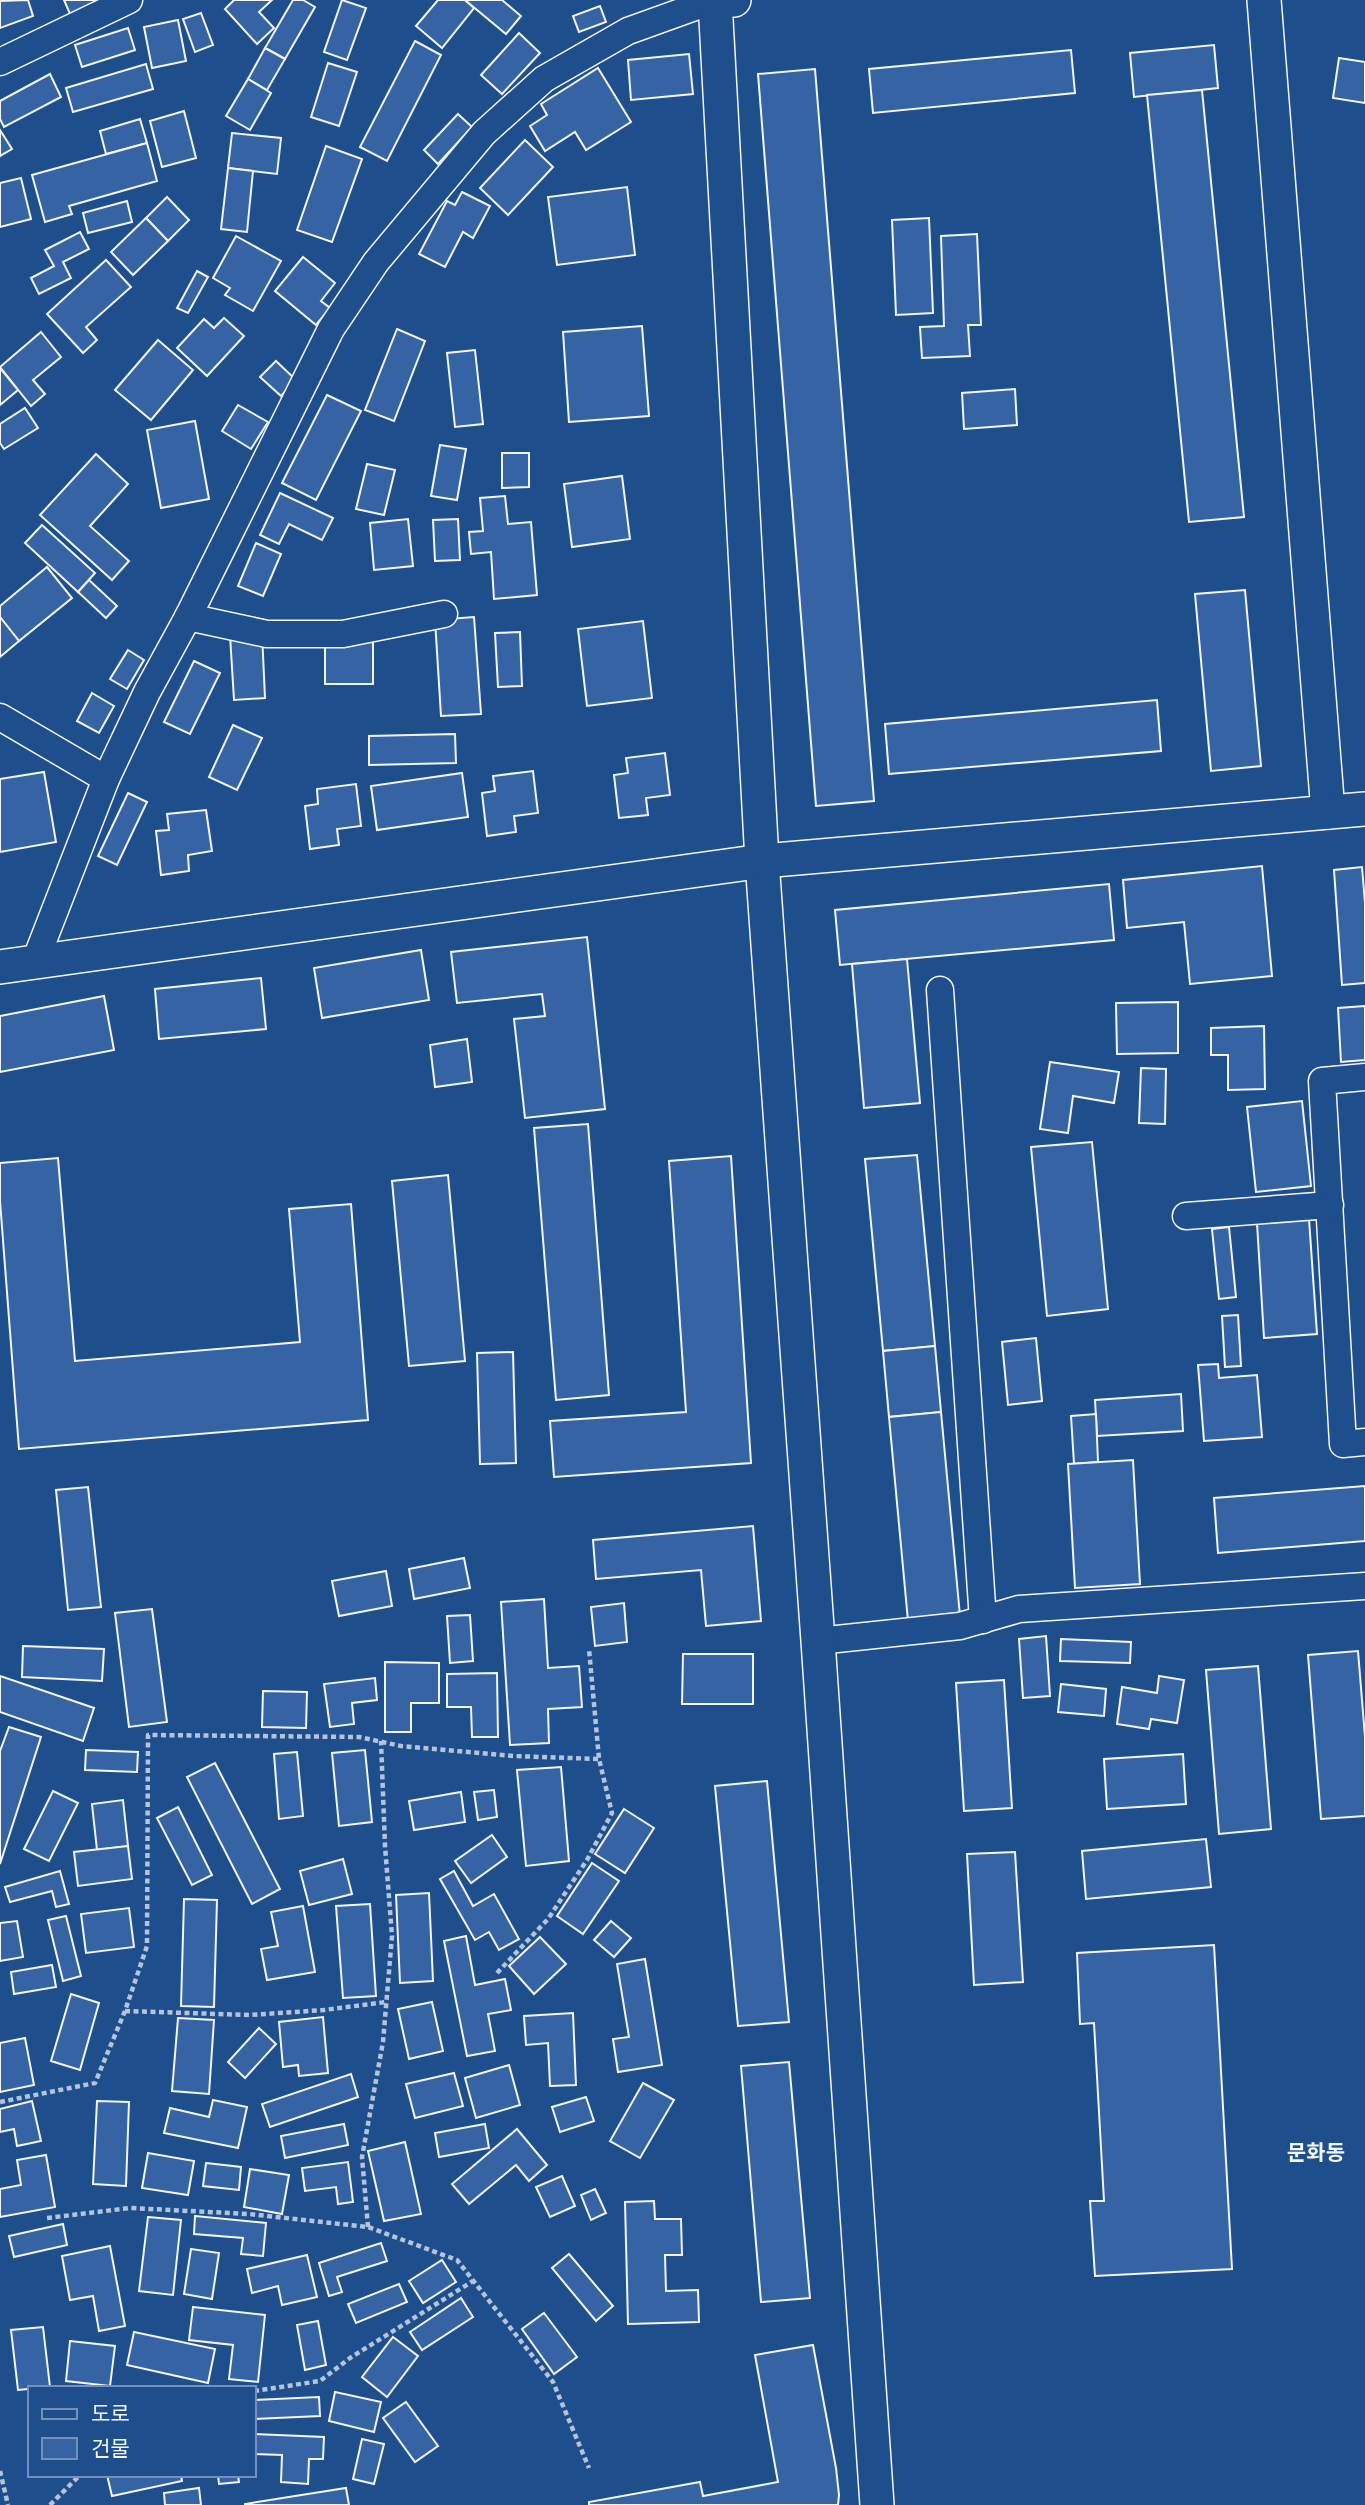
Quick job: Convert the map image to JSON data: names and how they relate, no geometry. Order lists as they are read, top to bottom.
{
  "districts": ["문화동"],
  "legend": ["도로", "건물"]
}
